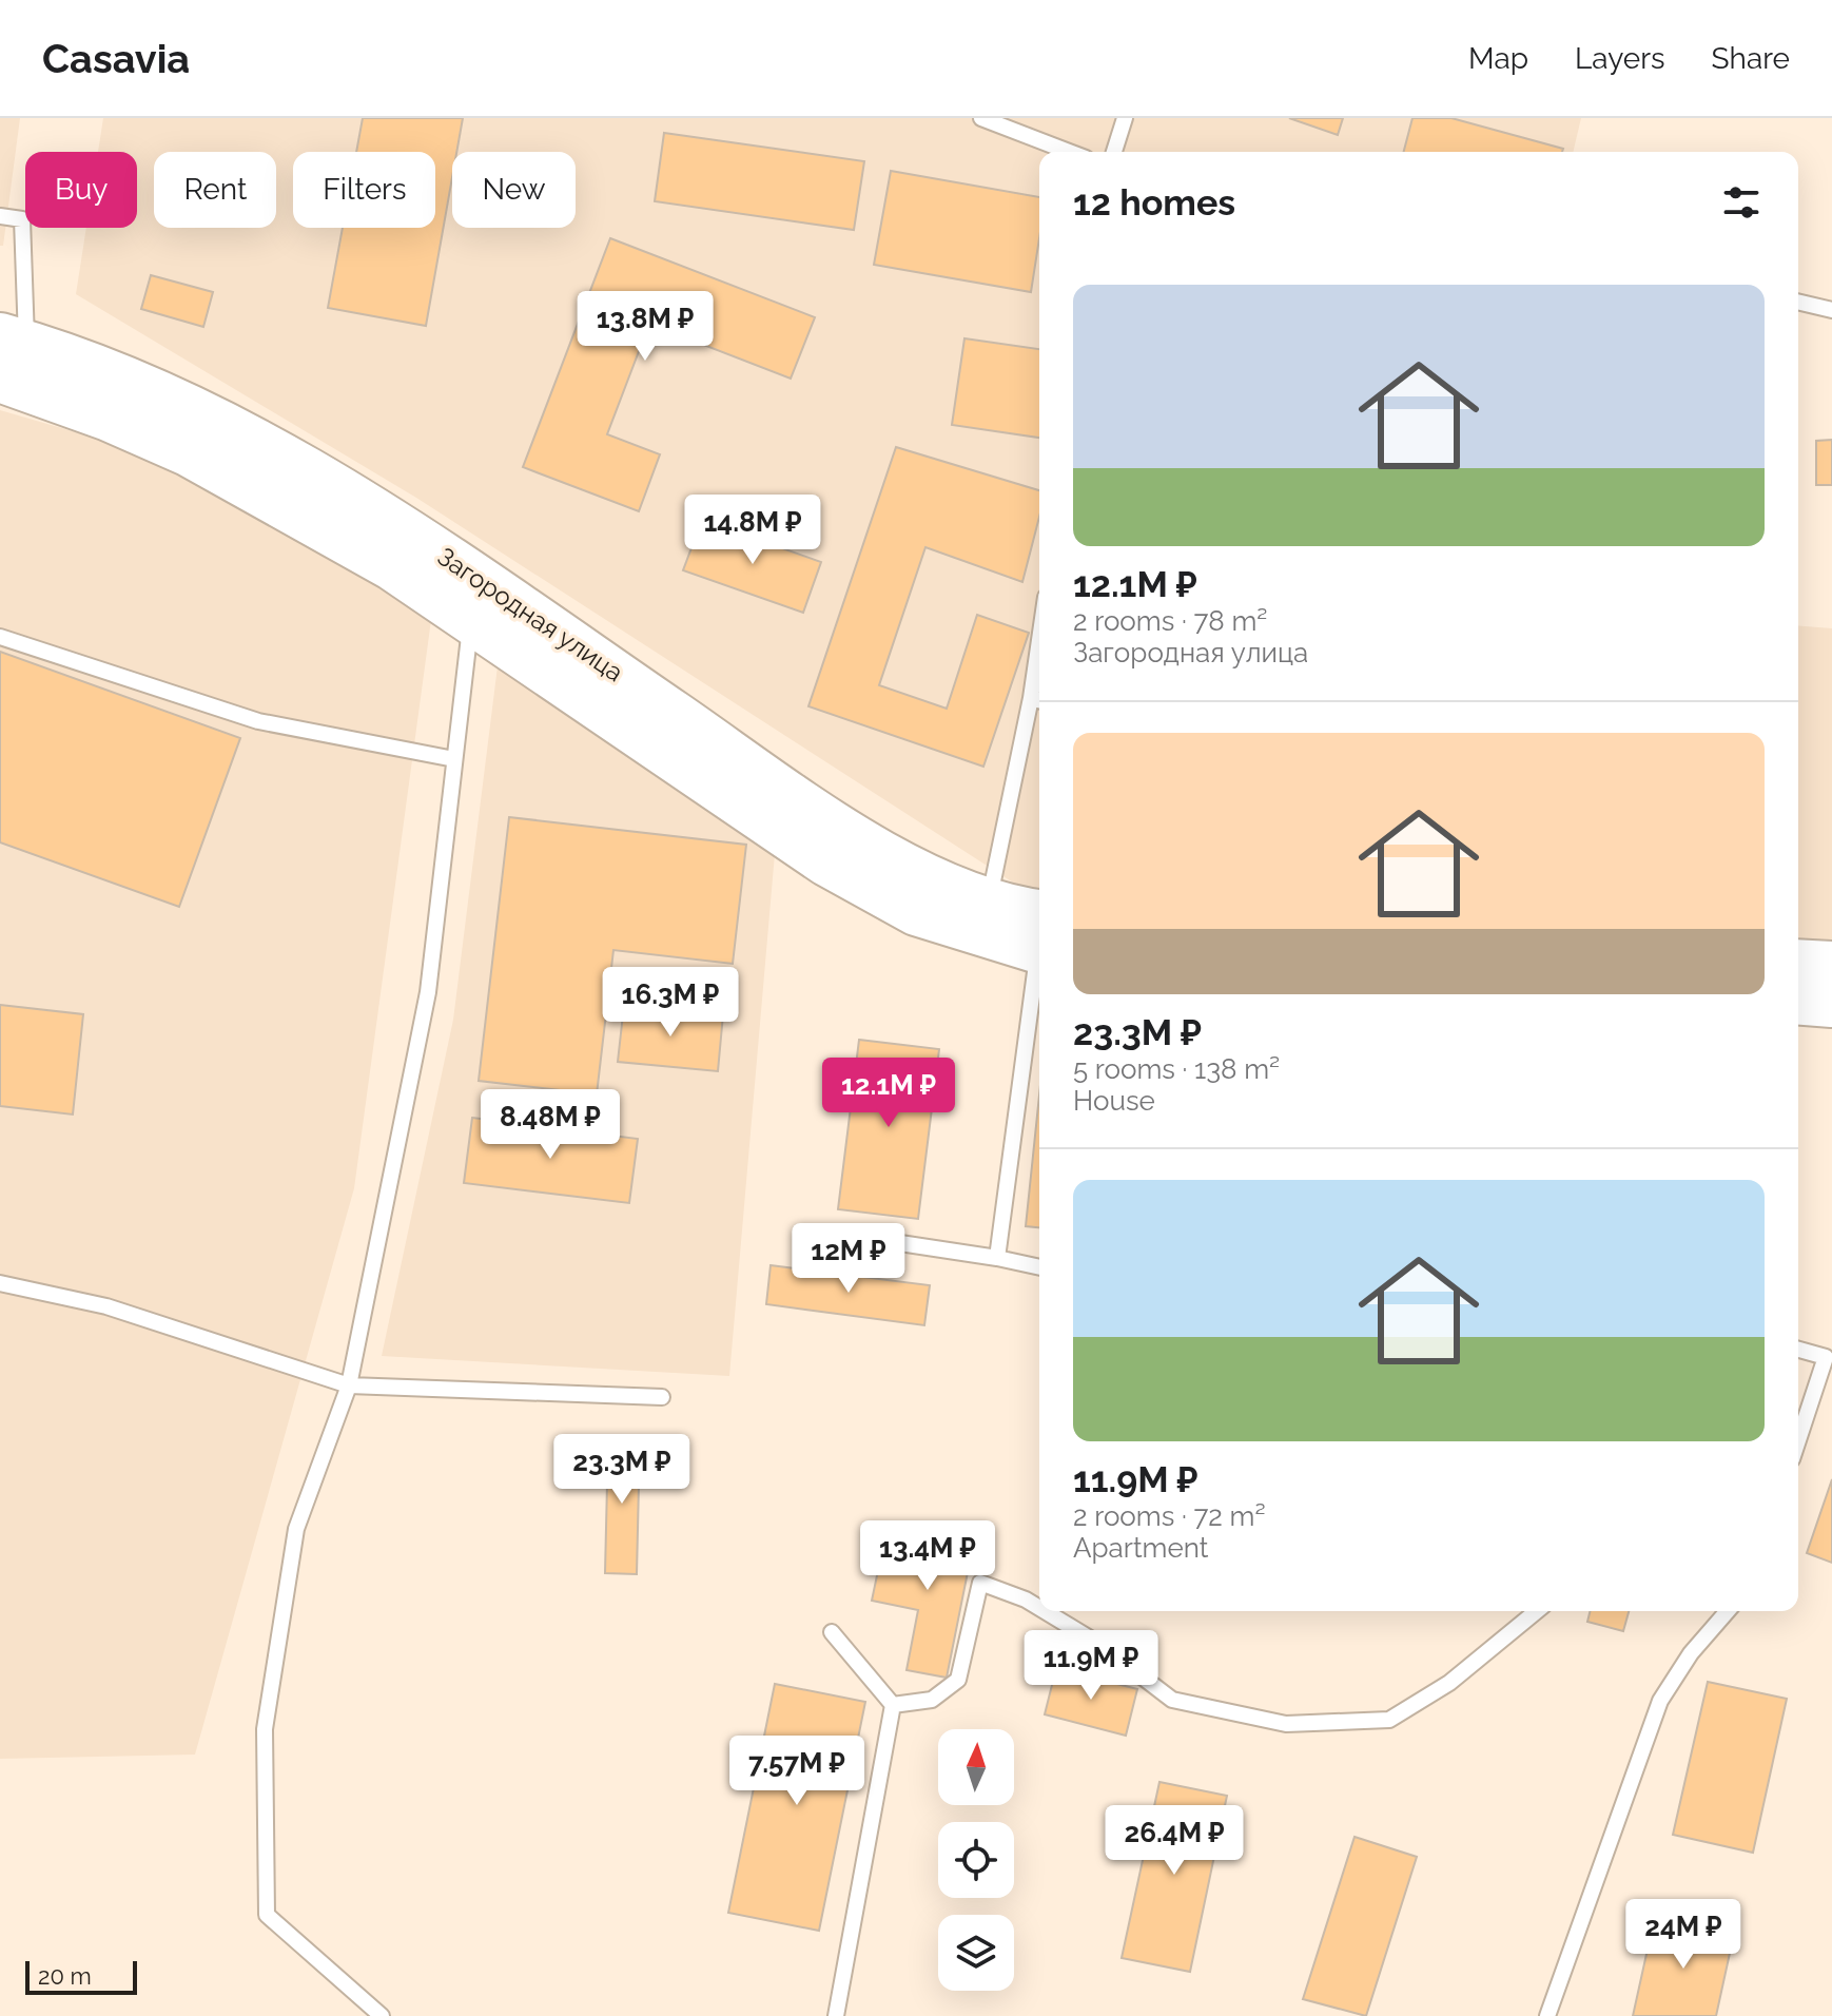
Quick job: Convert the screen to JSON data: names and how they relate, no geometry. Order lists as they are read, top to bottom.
{
  "streets": {
    "main road": ["Загородная улица"]
  },
  "scale_bar": "20 m",
  "north": "top",
  "page": {
    "header": "Casavia",
    "nav": ["Map", "Layers", "Share"],
    "chip": [
      "Buy",
      "Rent",
      "Filters",
      "New"
    ],
    "heading": "12 homes",
    "list": [
      {
        "name": "12.1M ₽",
        "note": "2 rooms · 78 m² · Загородная улица"
      },
      {
        "name": "23.3M ₽",
        "note": "5 rooms · 138 m² · House"
      },
      {
        "name": "11.9M ₽",
        "note": "2 rooms · 72 m² · Apartment"
      }
    ],
    "price": [
      "13.8M ₽",
      "14.8M ₽",
      "16.3M ₽",
      "12.1M ₽",
      "8.48M ₽",
      "12M ₽",
      "23.3M ₽",
      "13.4M ₽",
      "11.9M ₽",
      "7.57M ₽",
      "26.4M ₽",
      "24M ₽"
    ],
    "scale": "20 m"
  }
}
